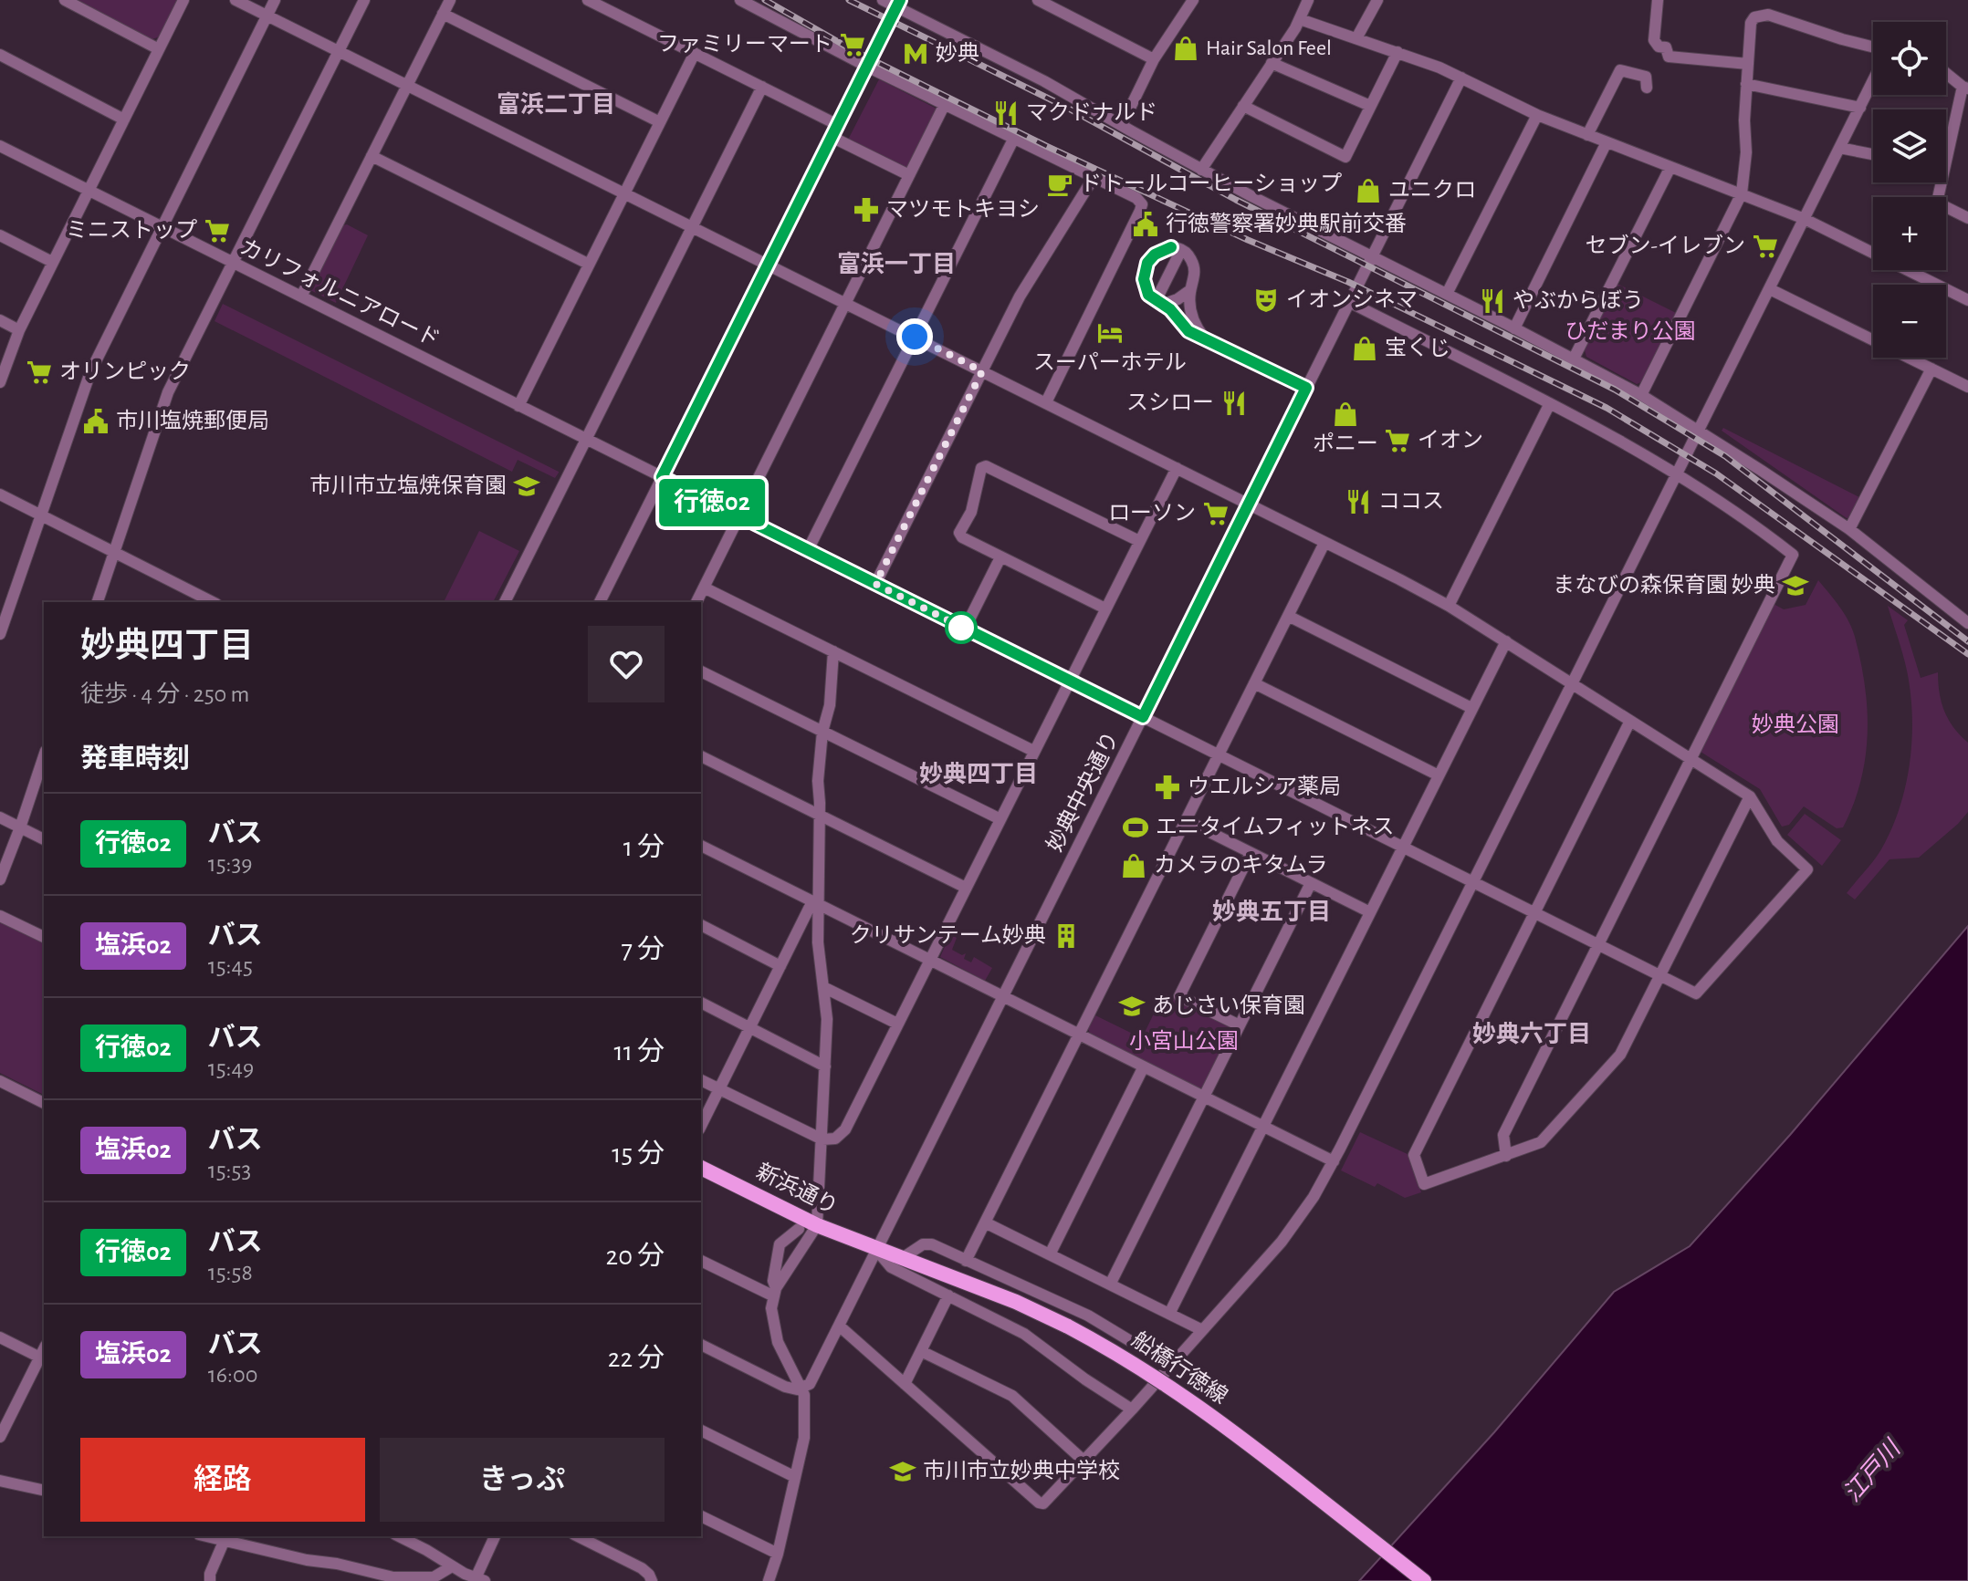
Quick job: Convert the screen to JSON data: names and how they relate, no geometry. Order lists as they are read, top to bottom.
{
  "streets": {
    "main road": ["新浜通り", "船橋行徳線"],
    "street": ["カリフォルニアロード", "妙典中央通り"]
  },
  "crossings": [
    ["カリフォルニアロード", "妙典中央通り"],
    ["妙典中央通り", "新浜通り"],
    ["妙典中央通り", "船橋行徳線"],
    ["新浜通り", "船橋行徳線"]
  ],
  "districts": [
    "富浜二丁目",
    "富浜一丁目",
    "妙典四丁目",
    "妙典五丁目",
    "妙典六丁目"
  ],
  "water": ["江戸川"],
  "parks": ["ひだまり公園", "妙典公園", "小宮山公園"],
  "places": {
    "supermarket": [
      "ファミリーマート",
      "ミニストップ",
      "セブン-イレブン",
      "オリンピック",
      "イオン",
      "ローソン"
    ],
    "shop": [
      "Hair Salon Feel",
      "ユニクロ",
      "宝くじ",
      "ポニー",
      "カメラのキタムラ"
    ],
    "metro station": ["妙典"],
    "restaurant": [
      "マクドナルド",
      "やぶからぼう",
      "スシロー",
      "ココス"
    ],
    "cafe": ["ドトールコーヒーショップ"],
    "pharmacy": ["マツモトキヨシ", "ウエルシア薬局"],
    "public building": ["行徳警察署妙典駅前交番", "市川塩焼郵便局"],
    "theatre": ["イオンシネマ"],
    "hotel": ["スーパーホテル"],
    "school or university": [
      "市川市立塩焼保育園",
      "まなびの森保育園 妙典",
      "あじさい保育園",
      "市川市立妙典中学校"
    ],
    "sports": ["エニタイムフィットネス"],
    "building": ["クリサンテーム妙典"]
  },
  "lines": ["bus line 行徳02"],
  "page": {
    "on_map": "行徳02",
    "map_buttons": ["+", "−"],
    "heading": [
      ["妙典四丁目", "徒歩 · 4 分 · 250 m"],
      "発車時刻"
    ],
    "list": [
      {
        "mark": "行徳02",
        "name": "バス",
        "note": "15:39",
        "value": "1 分"
      },
      {
        "mark": "塩浜02",
        "name": "バス",
        "note": "15:45",
        "value": "7 分"
      },
      {
        "mark": "行徳02",
        "name": "バス",
        "note": "15:49",
        "value": "11 分"
      },
      {
        "mark": "塩浜02",
        "name": "バス",
        "note": "15:53",
        "value": "15 分"
      },
      {
        "mark": "行徳02",
        "name": "バス",
        "note": "15:58",
        "value": "20 分"
      },
      {
        "mark": "塩浜02",
        "name": "バス",
        "note": "16:00",
        "value": "22 分"
      }
    ],
    "buttons": ["経路", "きっぷ"]
  }
}
